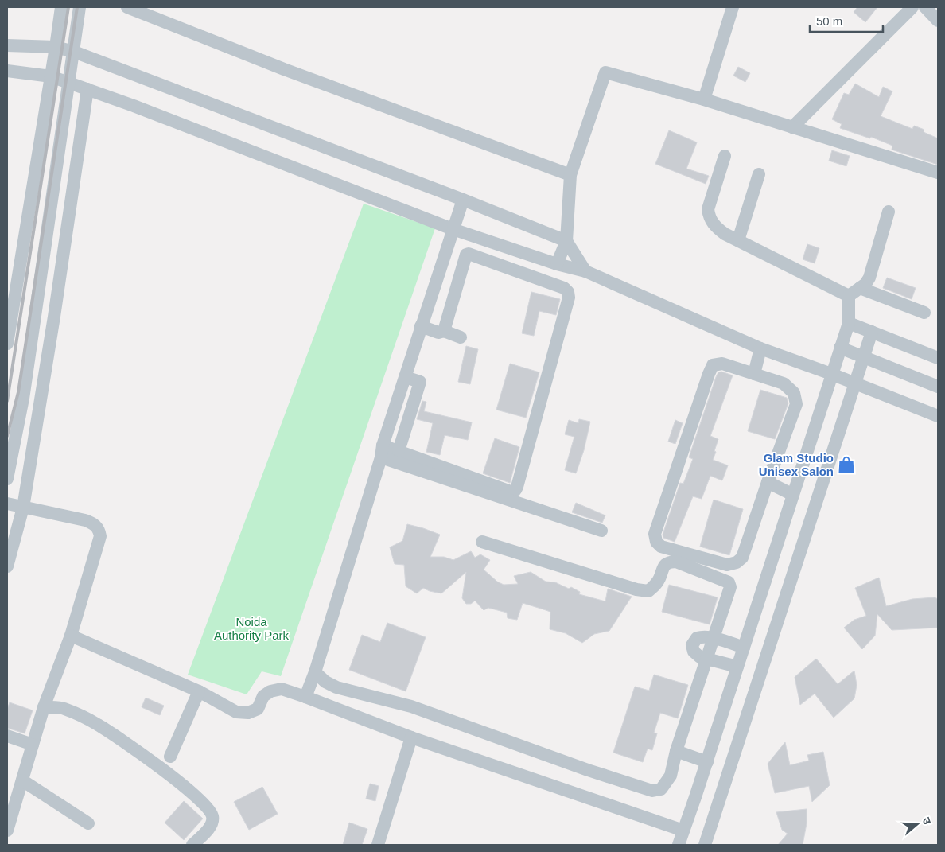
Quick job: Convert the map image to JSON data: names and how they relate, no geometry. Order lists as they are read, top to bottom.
{
  "parks": ["Noida Authority Park"],
  "places": {
    "shop": ["Glam Studio Unisex Salon"]
  },
  "scale_bar": "50 m",
  "north": "right"
}
